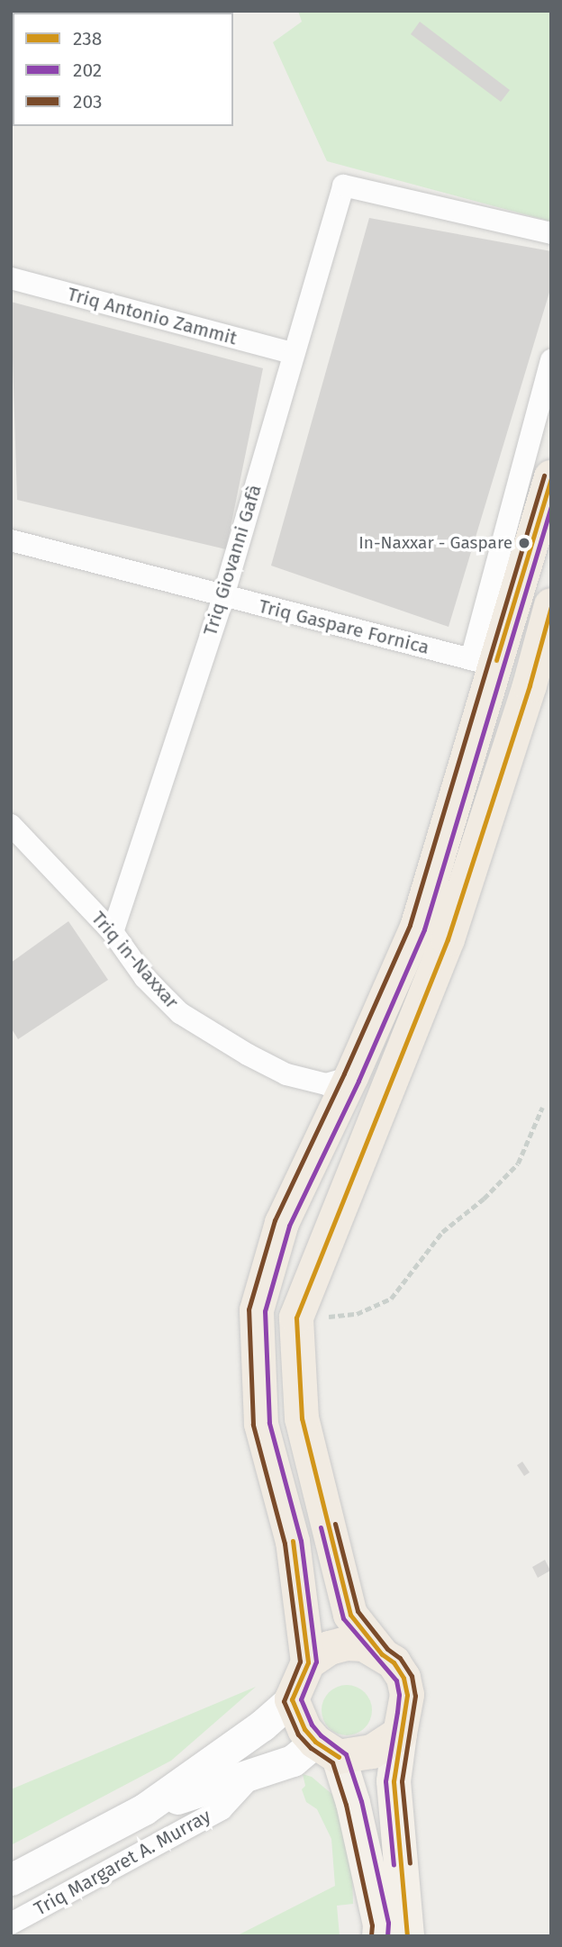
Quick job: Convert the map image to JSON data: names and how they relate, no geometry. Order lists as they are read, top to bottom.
{
  "streets": {
    "main road": ["Triq Margaret A. Murray"],
    "street": [
      "Triq Antonio Zammit",
      "Triq Giovanni Gafà",
      "Triq Gaspare Fornica",
      "Triq in-Naxxar"
    ]
  },
  "crossings": [
    ["Triq Antonio Zammit", "Triq Giovanni Gafà"],
    ["Triq Giovanni Gafà", "Triq Gaspare Fornica"],
    ["Triq Giovanni Gafà", "Triq in-Naxxar"]
  ],
  "places": ["In-Naxxar - Gaspare"],
  "lines": ["transit line 203", "transit line 238", "transit line 202"],
  "legend": ["238", "202", "203"]
}
